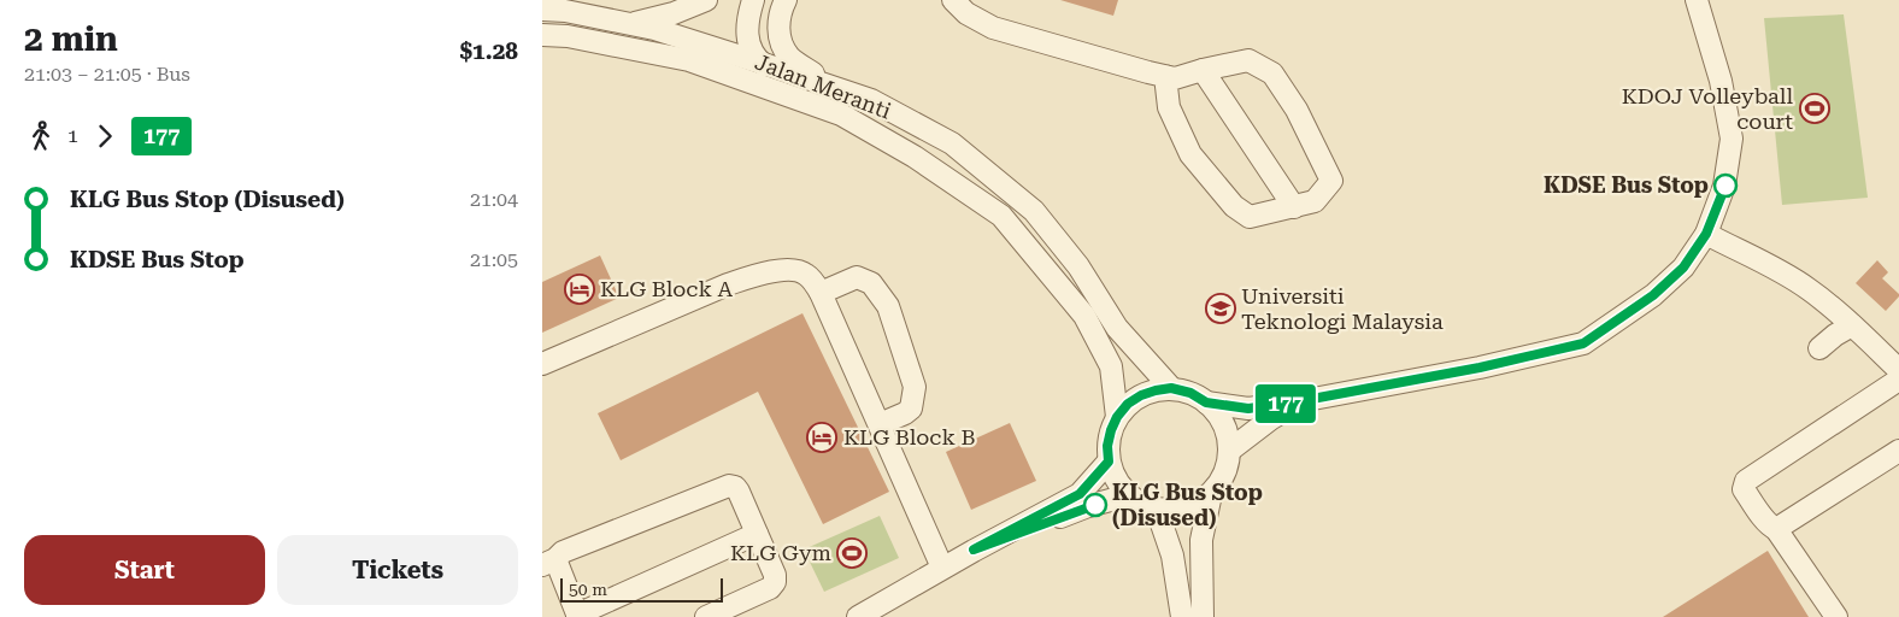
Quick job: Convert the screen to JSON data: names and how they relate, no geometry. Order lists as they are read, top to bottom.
{
  "streets": {
    "street": ["Jalan Meranti"]
  },
  "places": {
    "sports": ["KDOJ Volleyball court", "KLG Gym"],
    "other": ["KDSE Bus Stop", "KLG Bus Stop (Disused)"],
    "hotel": ["KLG Block A", "KLG Block B"],
    "school or university": ["Universiti Teknologi Malaysia"]
  },
  "lines": ["bus line 177"],
  "scale_bar": "50 m",
  "page": {
    "heading": ["2 min", "21:03 – 21:05 · Bus", "$1.28"],
    "on_map": "177",
    "legs": ["1", "177"],
    "list": [
      {
        "name": "KLG Bus Stop (Disused)",
        "value": "21:04"
      },
      {
        "name": "KDSE Bus Stop",
        "value": "21:05"
      }
    ],
    "buttons": ["Start", "Tickets"],
    "scale": "50 m"
  }
}
